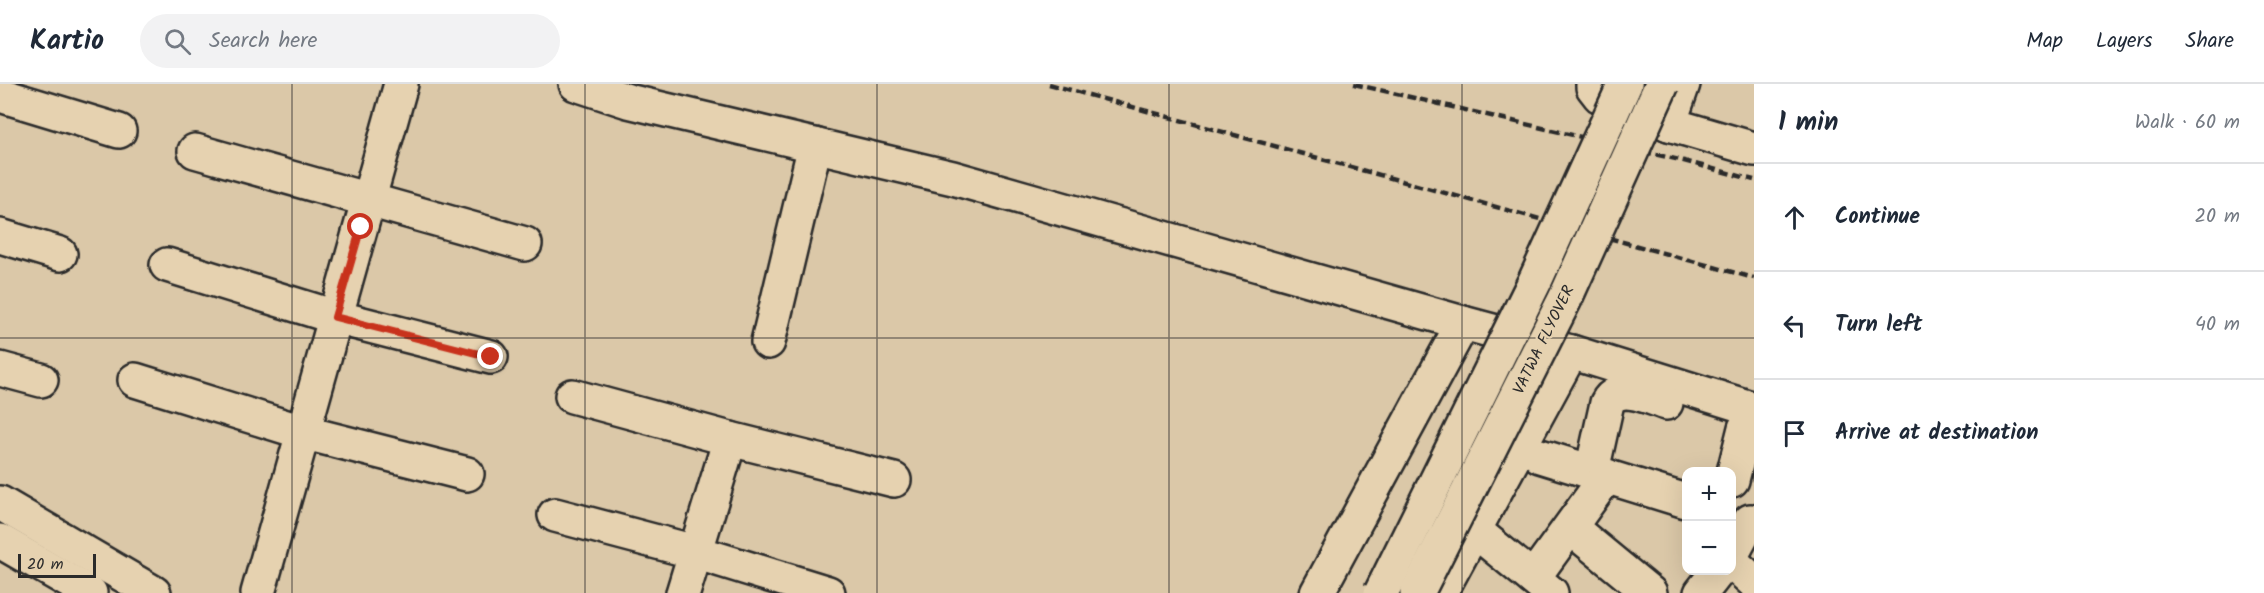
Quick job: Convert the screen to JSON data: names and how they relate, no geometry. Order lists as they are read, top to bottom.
{
  "streets": {
    "street": ["VATWA FLYOVER"]
  },
  "scale_bar": "20 m",
  "page": {
    "header": "Kartio",
    "search": "Search here",
    "nav": ["Map", "Layers", "Share"],
    "heading": ["1 min", "Walk · 60 m"],
    "list": [
      ["Continue", "20 m"],
      ["Turn left", "40 m"],
      "Arrive at destination"
    ],
    "map_buttons": ["+", "−"],
    "scale": "20 m"
  }
}
